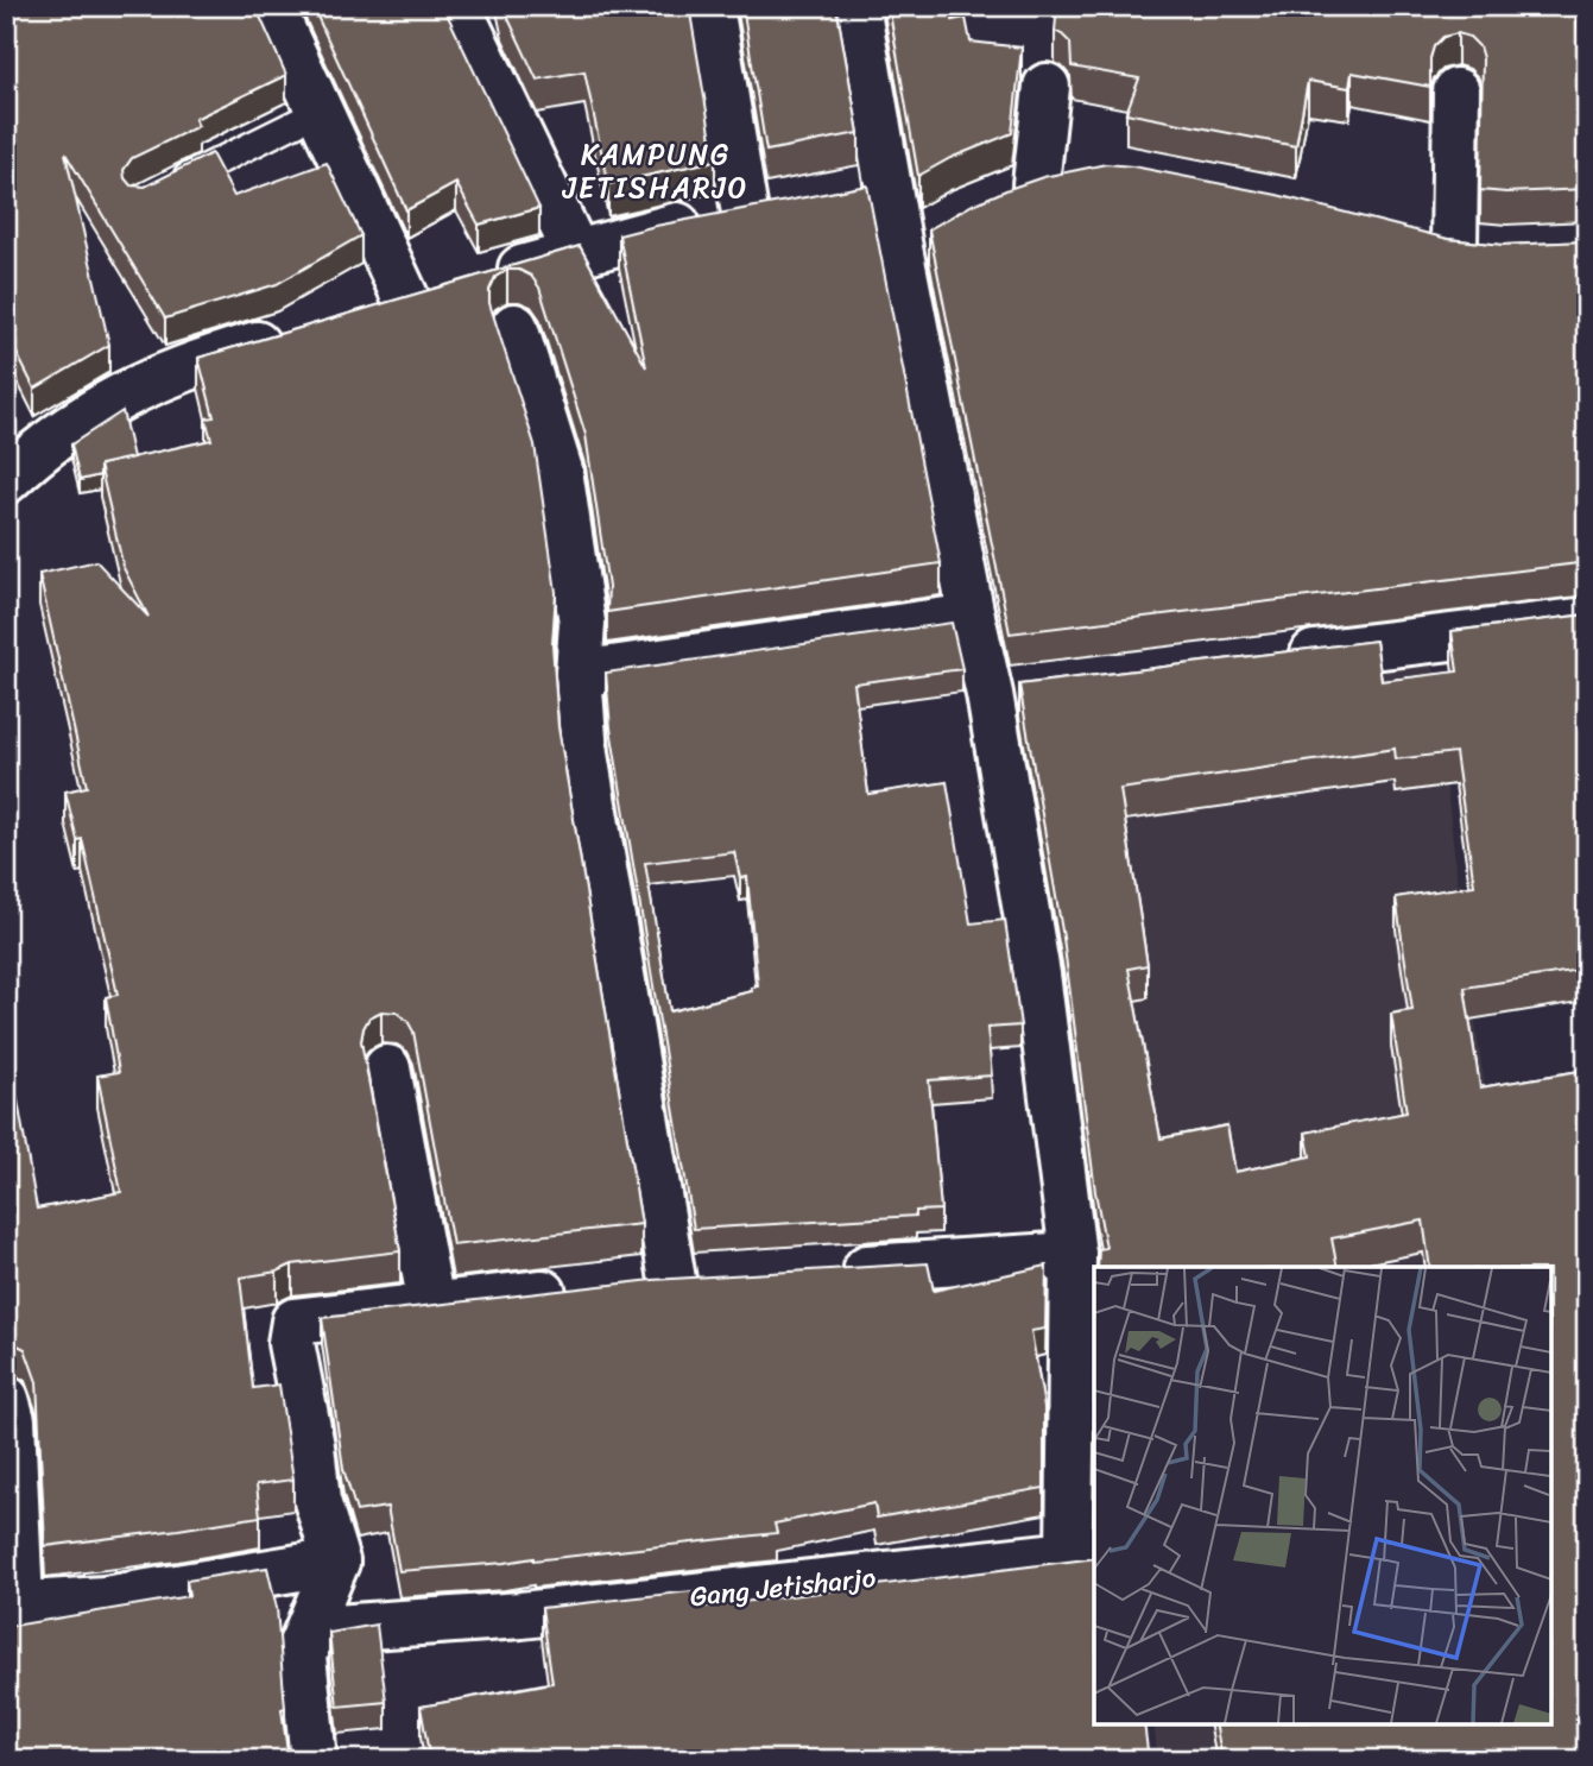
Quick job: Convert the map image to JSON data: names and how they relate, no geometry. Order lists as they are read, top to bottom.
{
  "streets": {
    "street": ["Gang Jetisharjo"]
  },
  "districts": ["KAMPUNG JETISHARJO"]
}
